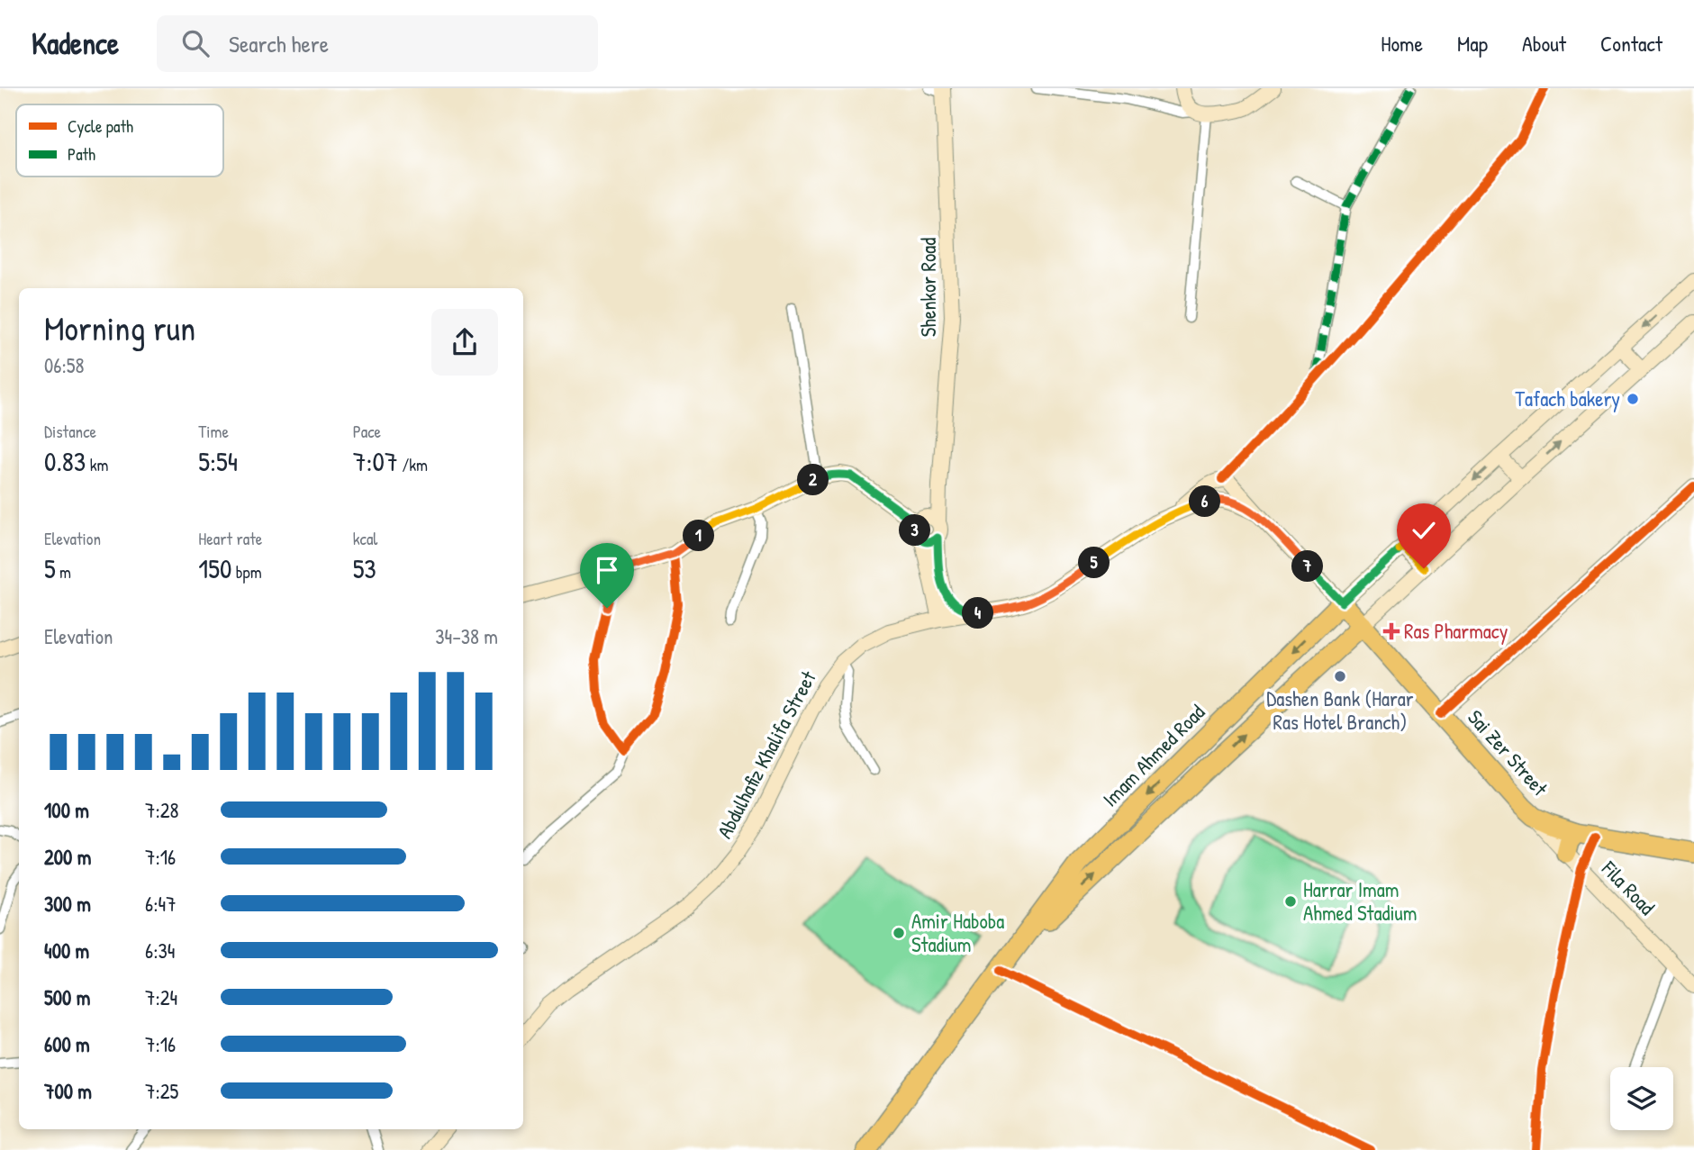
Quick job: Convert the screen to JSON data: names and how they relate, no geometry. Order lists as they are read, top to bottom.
{
  "streets": {
    "highway": ["Sai Zer Street", "Imam Ahmed Road"],
    "main road": ["Shenkor Road", "Abdulhafiz Khalifa Street", "Fila Road"]
  },
  "crossings": [
    ["Sai Zer Street", "Imam Ahmed Road"],
    ["Sai Zer Street", "Fila Road"]
  ],
  "places": {
    "other": [
      "Tafach bakery",
      "Dashen Bank (Harar Ras Hotel Branch)",
      "Harrar Imam Ahmed Stadium",
      "Amir Haboba Stadium"
    ],
    "health": ["Ras Pharmacy"]
  },
  "legend": ["Cycle path", "Path"],
  "page": {
    "header": "Kadence",
    "search": "Search here",
    "nav": [
      "Home",
      "Map",
      "About",
      "Contact"
    ],
    "heading": ["Morning run", "06:58"],
    "stats": [
      ["Distance", "0.83 km"],
      ["Time", "5:54"],
      ["Pace", "7:07 /km"],
      ["Elevation", "5 m"],
      ["Heart rate", "150 bpm"],
      ["kcal", "53"]
    ],
    "pins": [
      "2",
      "6",
      "3",
      "1",
      "5",
      "7",
      "4"
    ],
    "chart": ["Elevation", "34–38 m"],
    "list": [
      {
        "name": "100 m",
        "note": "7:28"
      },
      {
        "name": "200 m",
        "note": "7:16"
      },
      {
        "name": "300 m",
        "note": "6:47"
      },
      {
        "name": "400 m",
        "note": "6:34"
      },
      {
        "name": "500 m",
        "note": "7:24"
      },
      {
        "name": "600 m",
        "note": "7:16"
      },
      {
        "name": "700 m",
        "note": "7:25"
      }
    ]
  }
}
